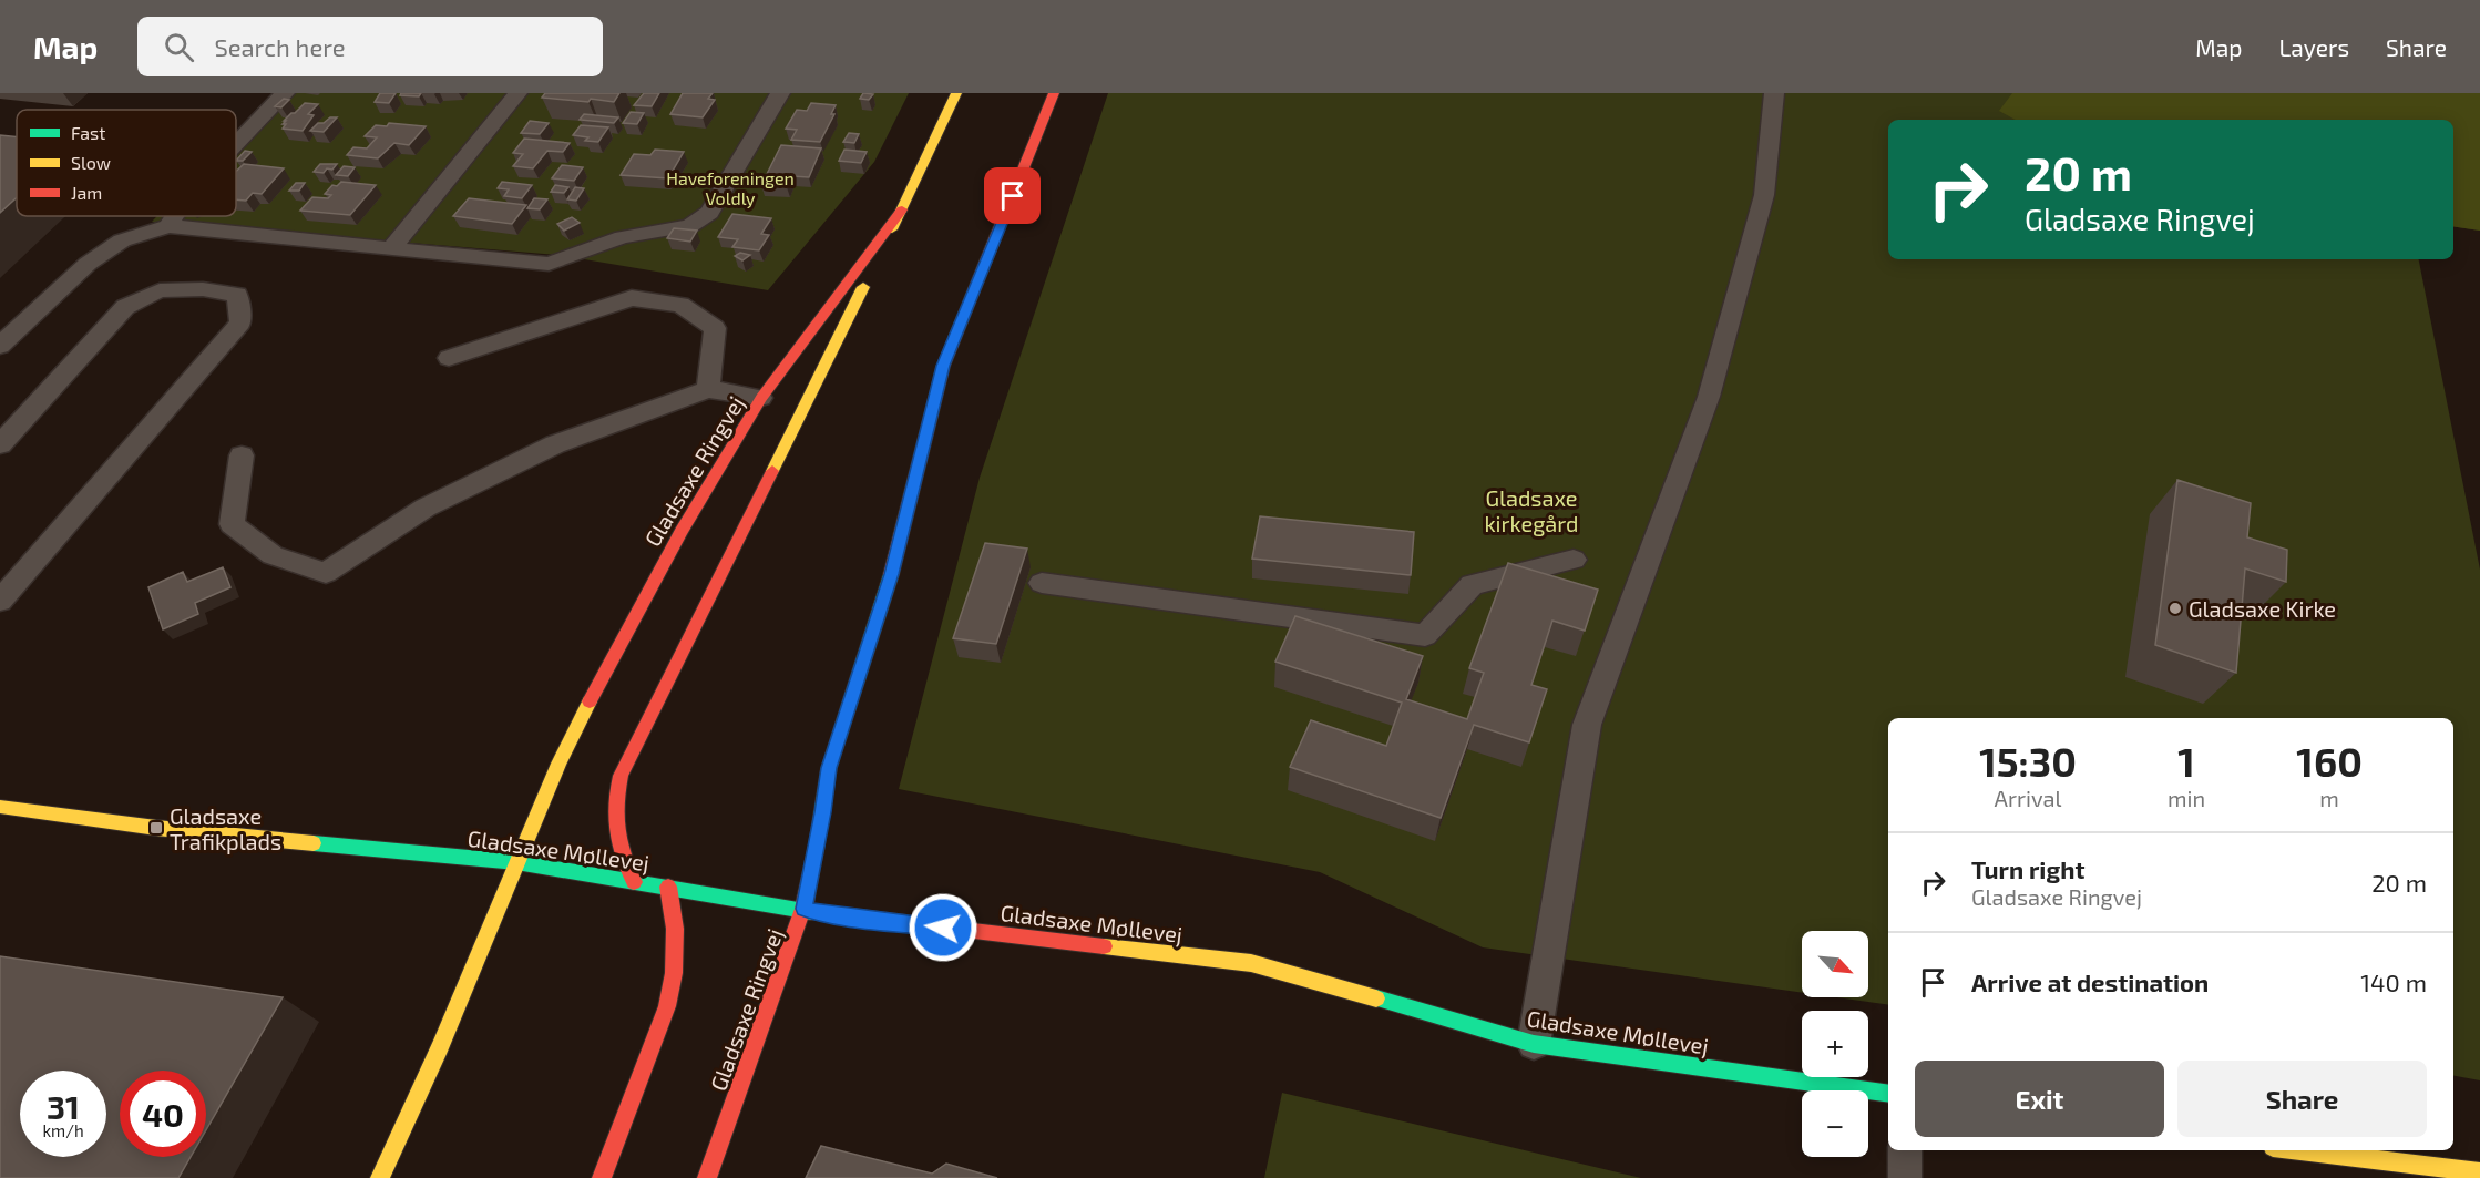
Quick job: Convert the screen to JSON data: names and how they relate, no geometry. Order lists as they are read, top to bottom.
{
  "streets": {
    "main road": ["Gladsaxe Ringvej", "Gladsaxe Møllevej"]
  },
  "crossings": [
    ["Gladsaxe Ringvej", "Gladsaxe Møllevej"]
  ],
  "parks": ["Haveforeningen Voldly", "Gladsaxe kirkegård"],
  "places": {
    "other": ["Gladsaxe Kirke"],
    "transit": ["Gladsaxe Trafikplads"]
  },
  "legend": ["Fast", "Slow", "Jam"],
  "north": "bottom right",
  "page": {
    "header": "Map",
    "search": "Search here",
    "nav": ["Map", "Layers", "Share"],
    "turn": ["20 m", "Gladsaxe Ringvej"],
    "eta": [
      "15:30",
      "Arrival",
      "1",
      "min",
      "160",
      "m"
    ],
    "list": [
      {
        "name": "Turn right",
        "note": "Gladsaxe Ringvej",
        "value": "20 m"
      },
      {
        "name": "Arrive at destination",
        "value": "140 m"
      }
    ],
    "map_buttons": ["+", "−"],
    "buttons": ["Exit", "Share"],
    "speed": "31 km/h",
    "limit": "40"
  }
}
